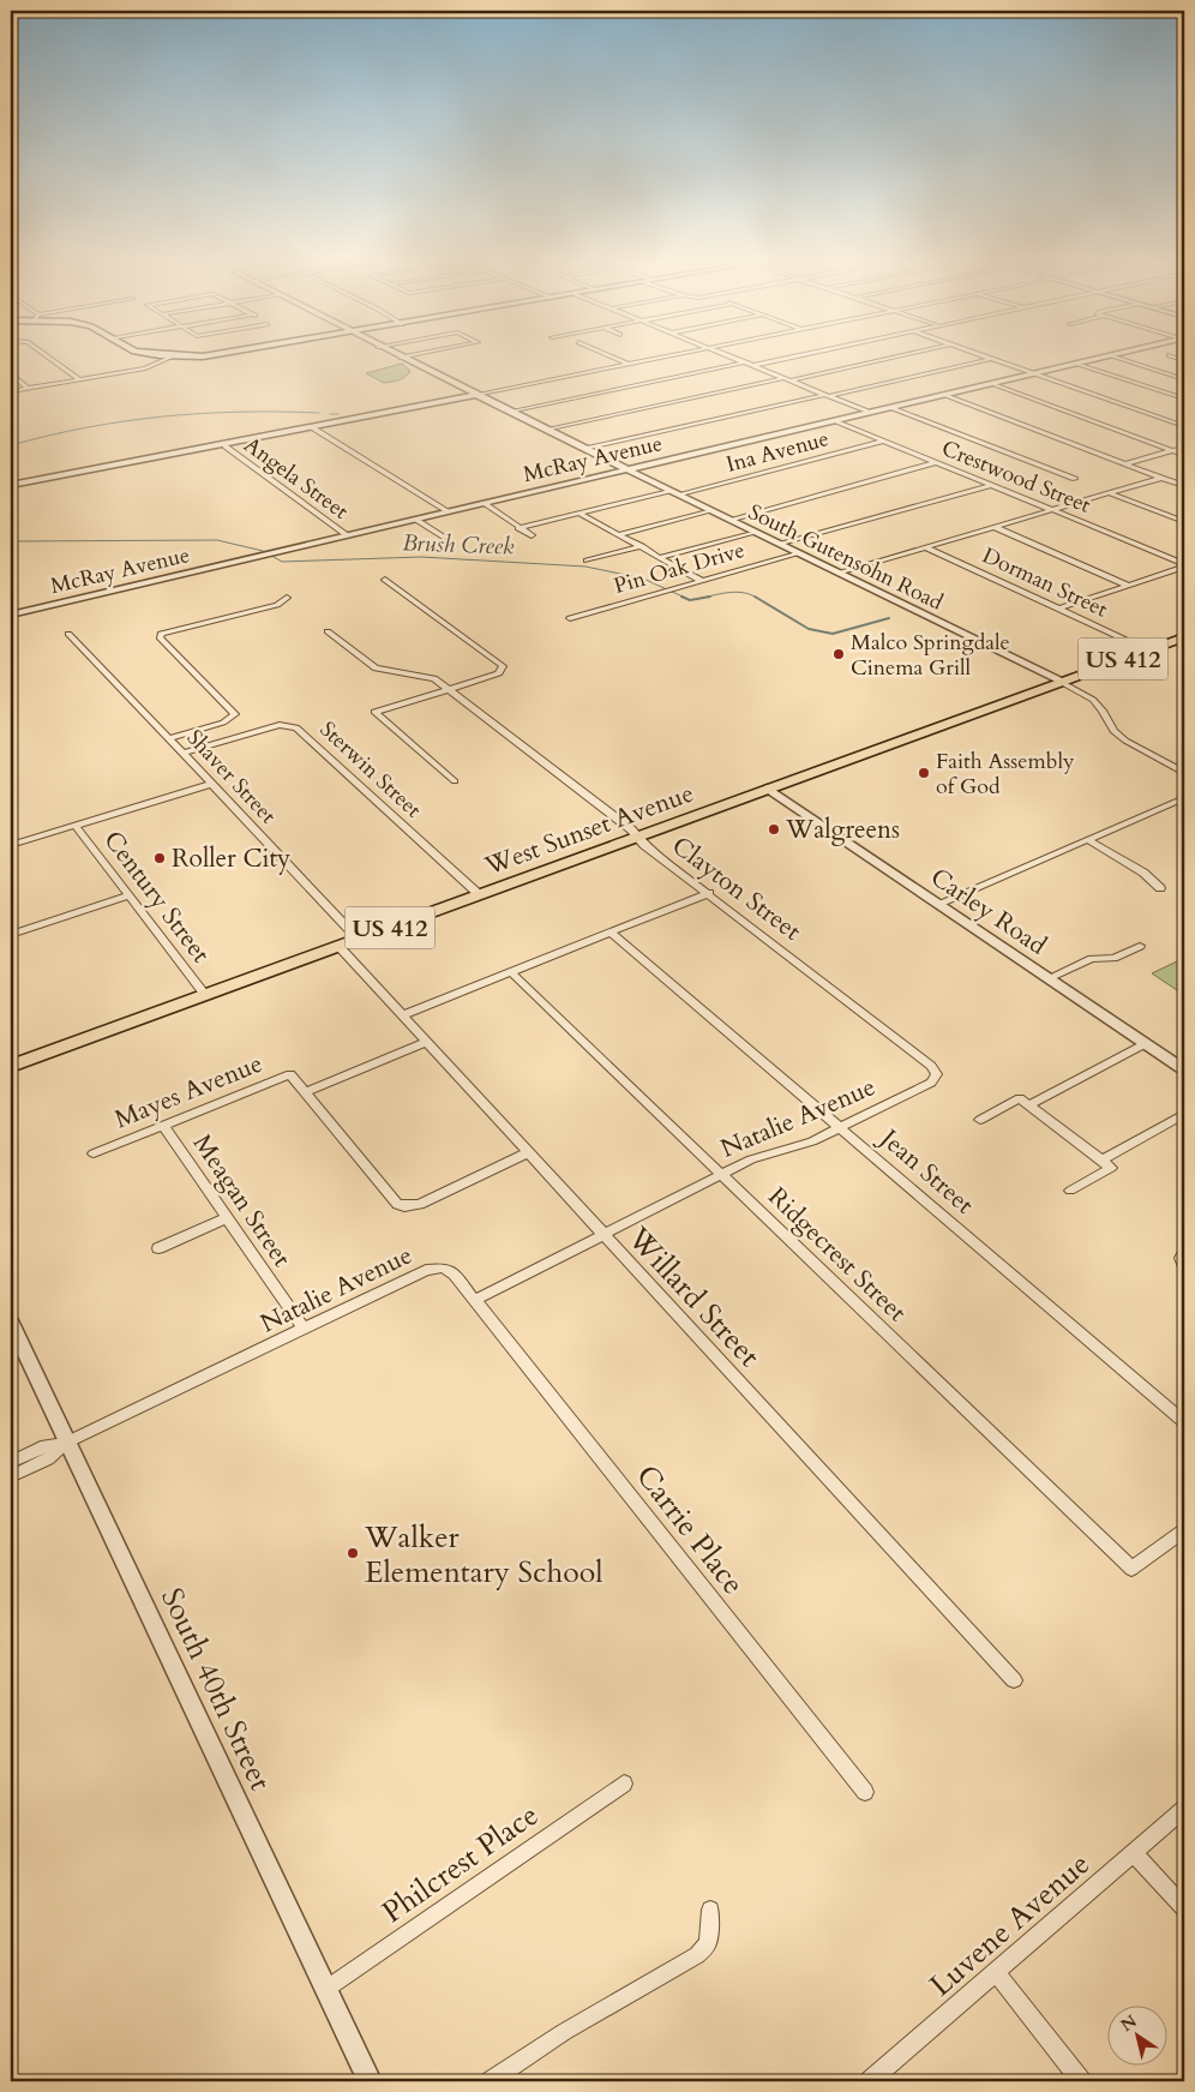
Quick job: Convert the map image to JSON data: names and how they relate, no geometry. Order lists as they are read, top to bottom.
{
  "streets": {
    "highway": ["US 412", "West Sunset Avenue"],
    "street": [
      "Ina Avenue",
      "McRay Avenue",
      "Crestwood Street",
      "Angela Street",
      "South Gutensohn Road",
      "Pin Oak Drive",
      "Dorman Street",
      "Sterwin Street",
      "Shaver Street",
      "Clayton Street",
      "Century Street",
      "Carley Road",
      "Mayes Avenue",
      "Natalie Avenue",
      "Jean Street",
      "Meagan Street",
      "Ridgecrest Street",
      "Willard Street",
      "Carrie Place",
      "South 40th Street",
      "Philcrest Place",
      "Luvene Avenue"
    ]
  },
  "crossings": [
    ["Ina Avenue", "Crestwood Street"],
    ["Ina Avenue", "South Gutensohn Road"],
    ["McRay Avenue", "Crestwood Street"],
    ["McRay Avenue", "Angela Street"],
    ["McRay Avenue", "South Gutensohn Road"],
    ["South Gutensohn Road", "Pin Oak Drive"],
    ["South Gutensohn Road", "West Sunset Avenue"],
    ["Dorman Street", "West Sunset Avenue"],
    ["Sterwin Street", "Shaver Street"],
    ["Sterwin Street", "West Sunset Avenue"],
    ["Shaver Street", "West Sunset Avenue"],
    ["West Sunset Avenue", "Clayton Street"],
    ["West Sunset Avenue", "Century Street"],
    ["West Sunset Avenue", "Carley Road"],
    ["West Sunset Avenue", "Willard Street"],
    ["Clayton Street", "Natalie Avenue"],
    ["Mayes Avenue", "Meagan Street"],
    ["Natalie Avenue", "Jean Street"],
    ["Natalie Avenue", "Meagan Street"],
    ["Natalie Avenue", "Ridgecrest Street"],
    ["Natalie Avenue", "Willard Street"],
    ["Natalie Avenue", "Carrie Place"],
    ["Natalie Avenue", "South 40th Street"],
    ["South 40th Street", "Philcrest Place"]
  ],
  "water": ["Brush Creek"],
  "places": [
    "Malco Springdale Cinema Grill",
    "Faith Assembly of God",
    "Walgreens",
    "Roller City",
    "Walker Elementary School"
  ],
  "north": "top left"
}
